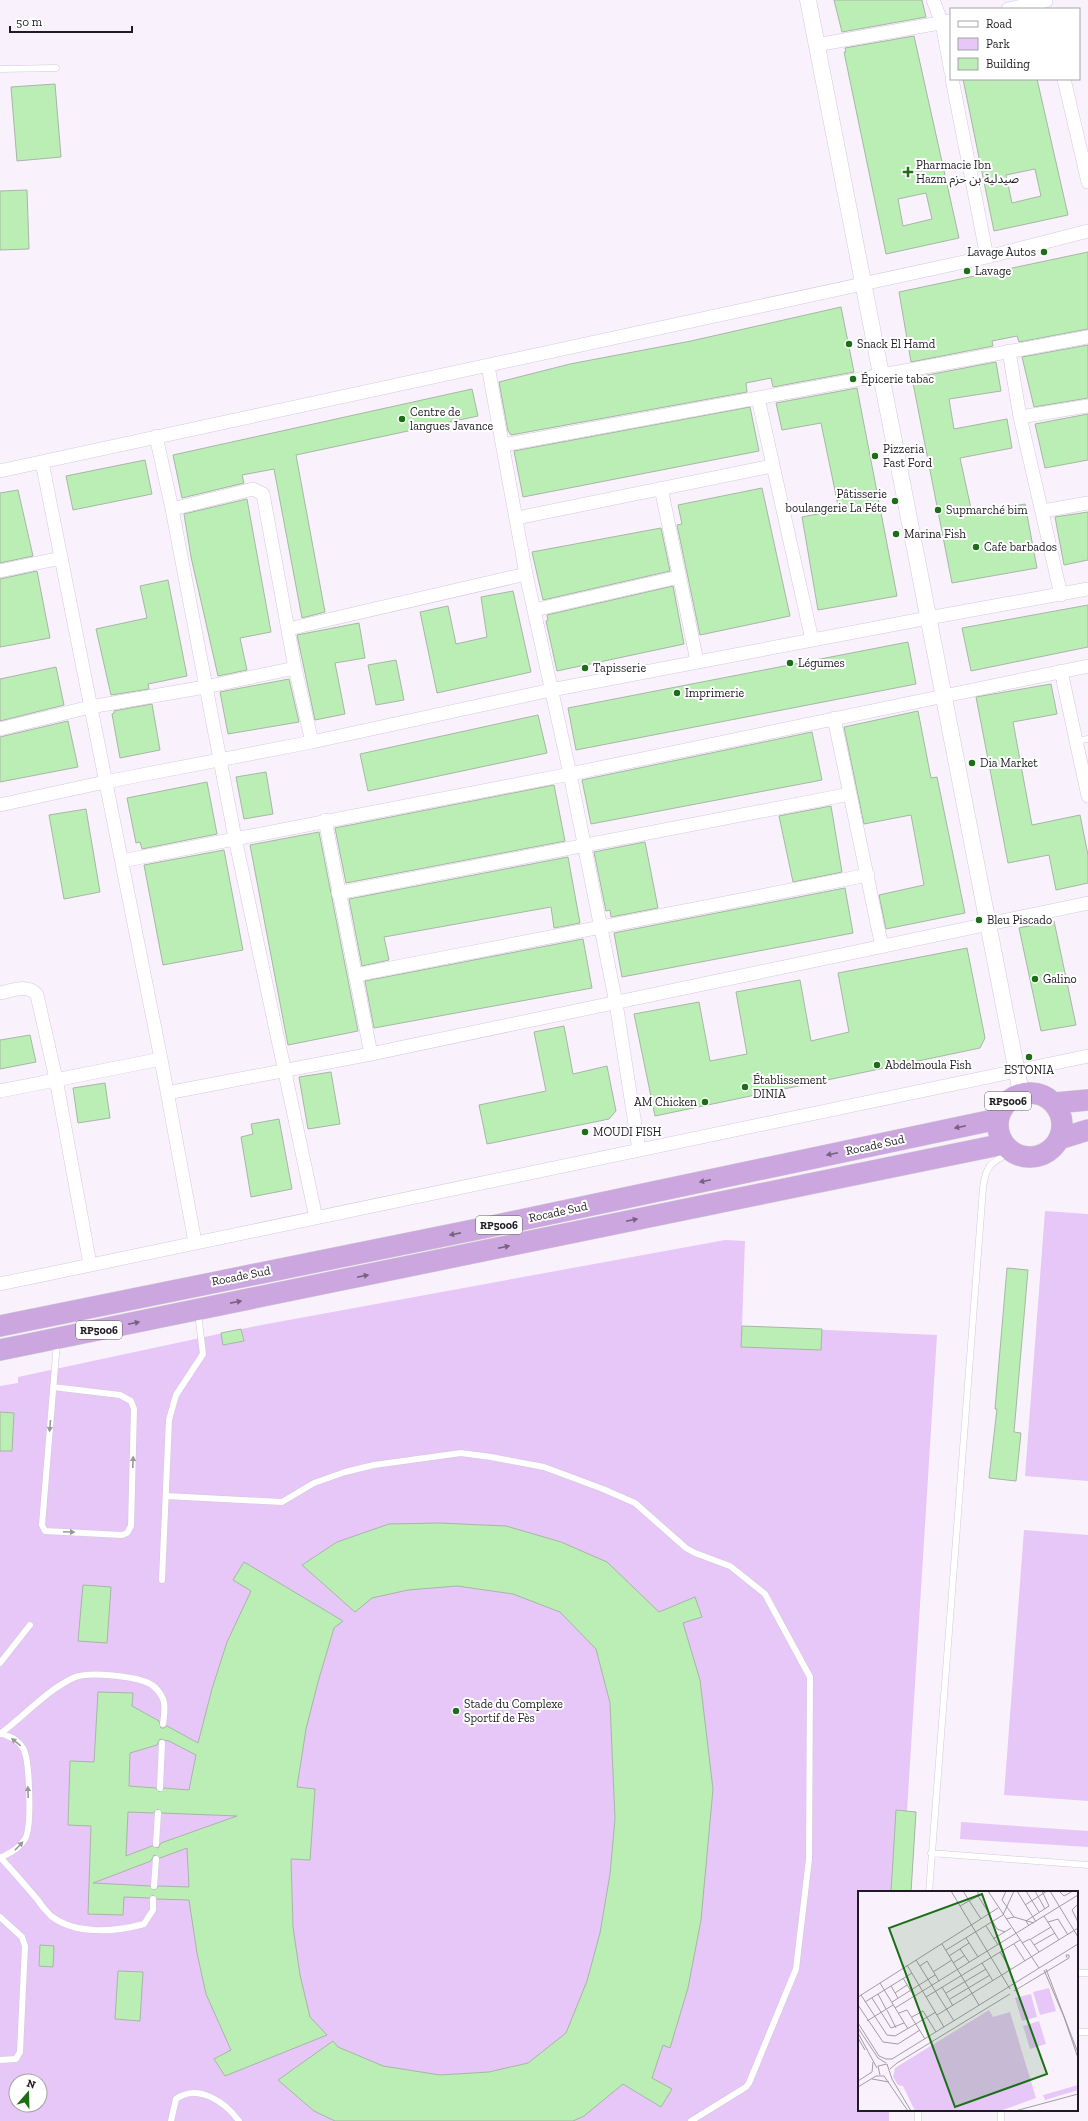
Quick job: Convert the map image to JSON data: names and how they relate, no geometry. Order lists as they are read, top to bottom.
{
  "streets": {
    "highway": ["RP5006", "Rocade Sud"]
  },
  "crossings": [
    ["RP5006", "Rocade Sud"]
  ],
  "places": {
    "health": ["Pharmacie Ibn Hazm صيدلية بن حزم"],
    "other": [
      "Lavage Autos",
      "Lavage",
      "Snack El Hamd",
      "Épicerie tabac",
      "Centre de langues Javance",
      "Pizzeria Fast Ford",
      "Pâtisserie boulangerie La Féte",
      "Supmarché bim",
      "Marina Fish",
      "Cafe barbados",
      "Légumes",
      "Tapisserie",
      "Imprimerie",
      "Dia Market",
      "Bleu Piscado",
      "Galino",
      "ESTONIA",
      "Abdelmoula Fish",
      "Établissement DINIA",
      "AM Chicken",
      "MOUDI FISH",
      "Stade du Complexe Sportif de Fès"
    ]
  },
  "legend": ["Road", "Park", "Building"],
  "scale_bar": "50 m",
  "north": "top"
}
